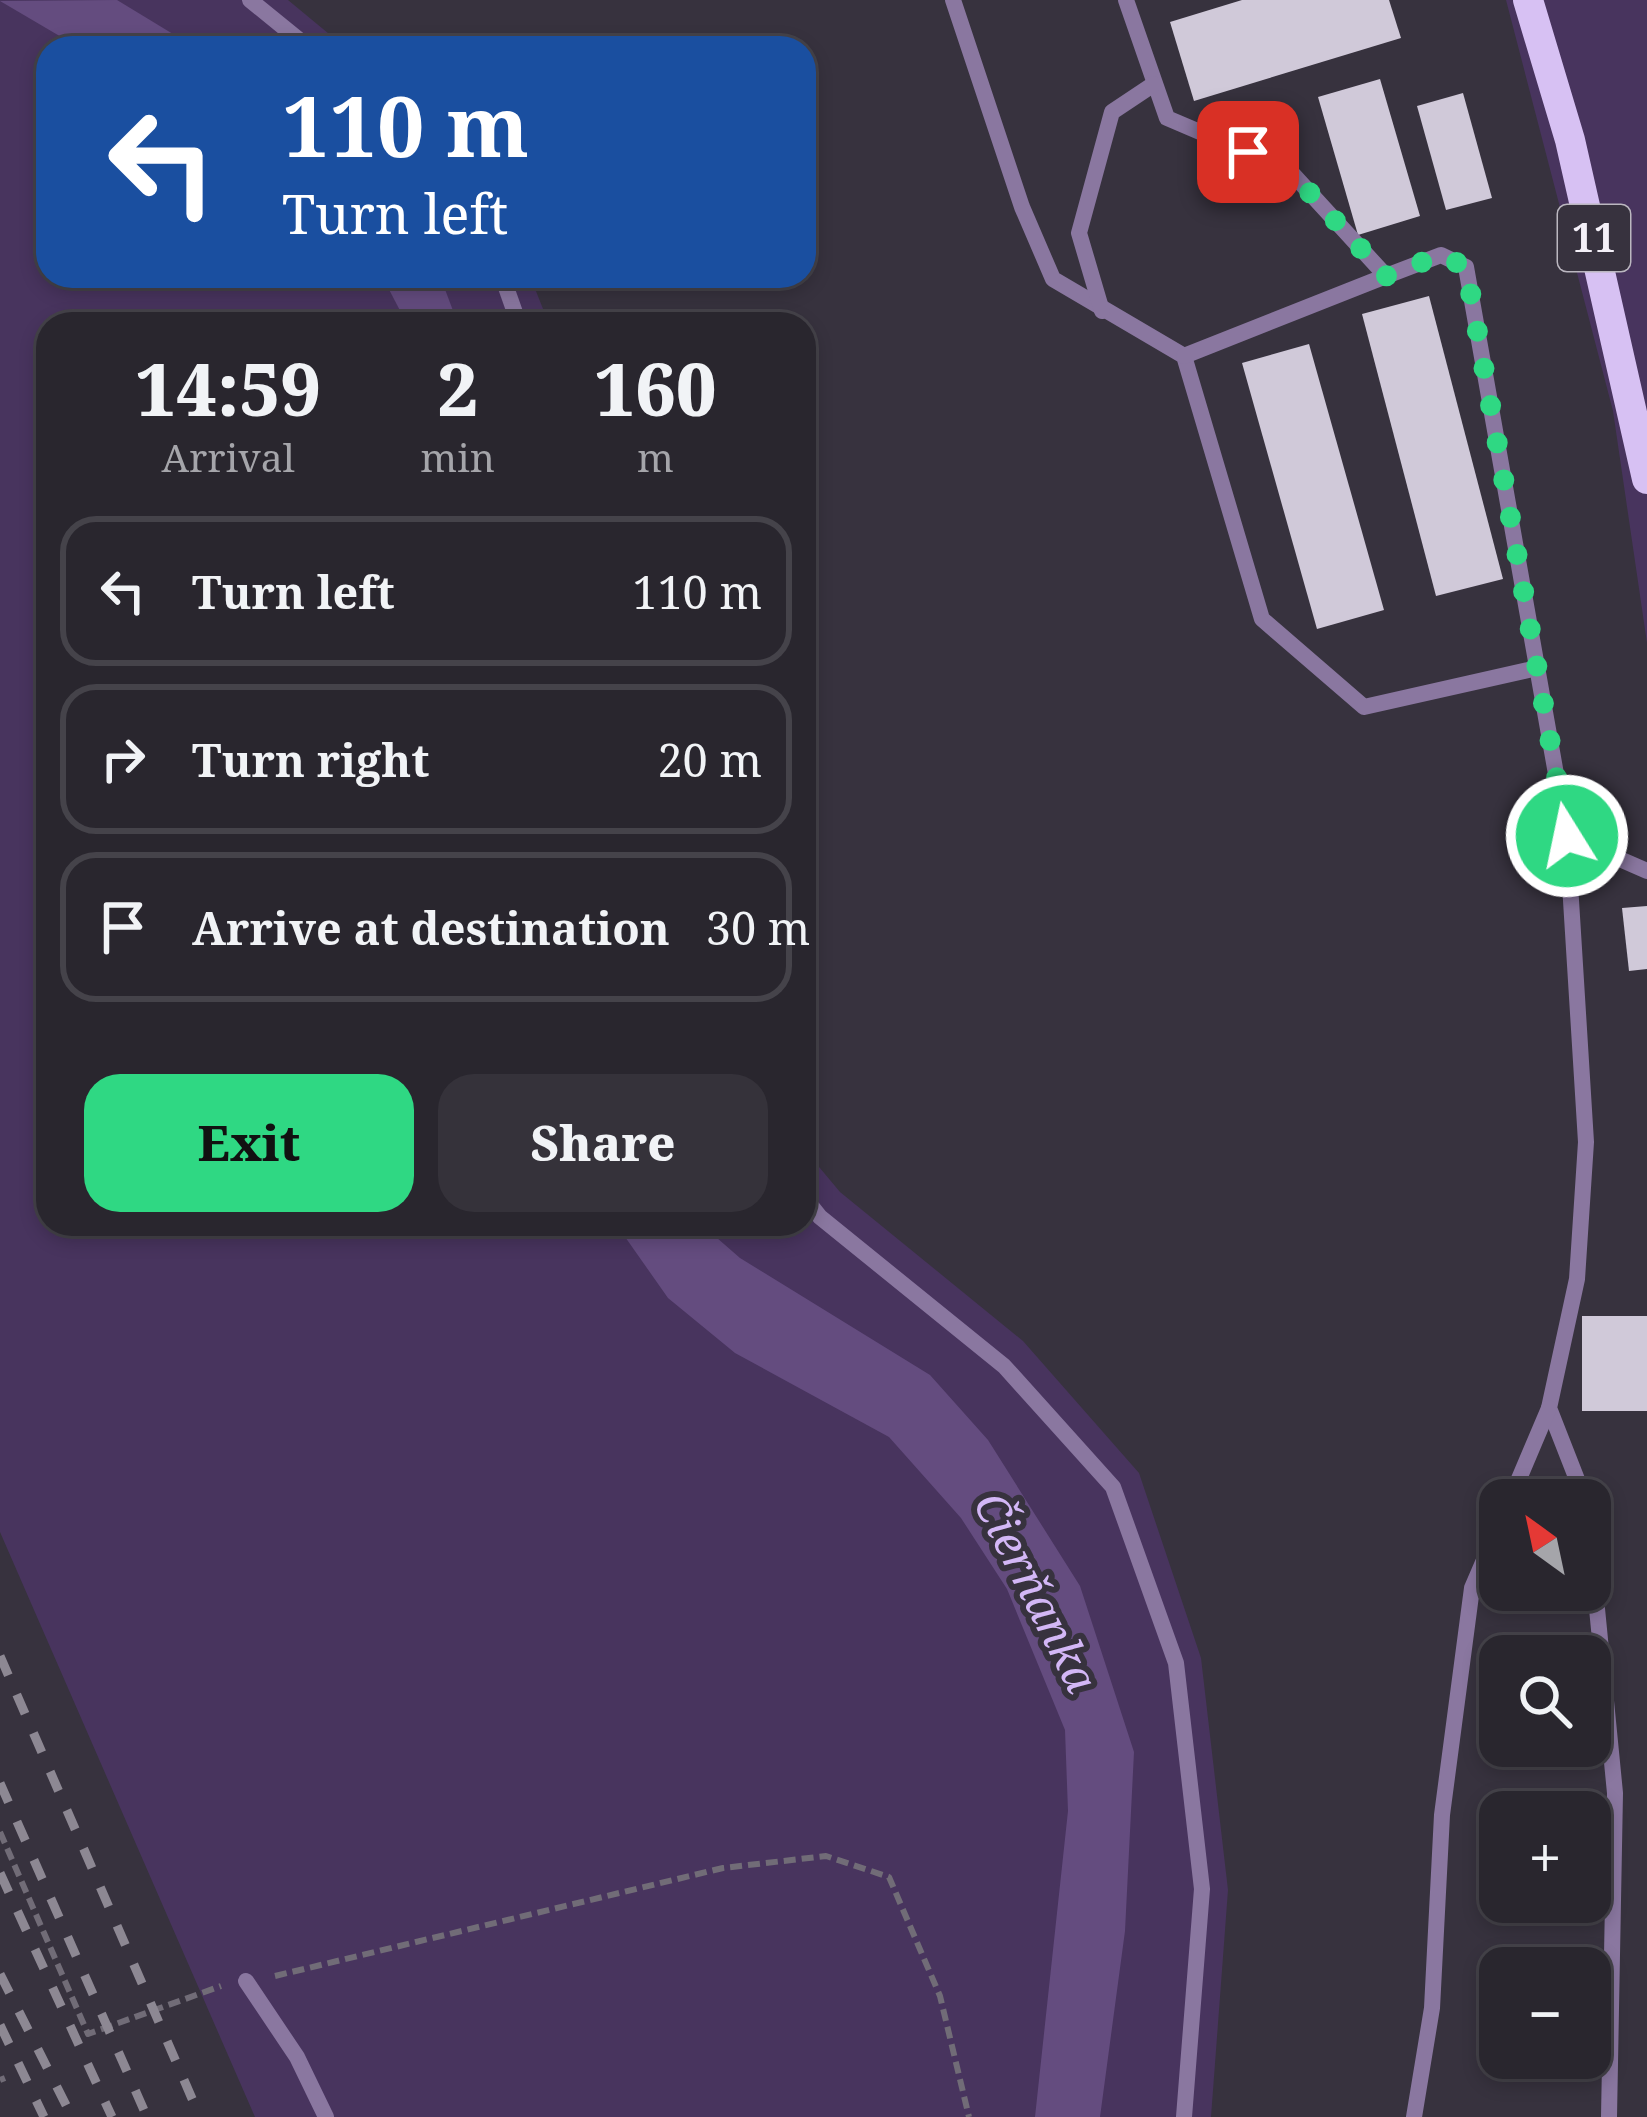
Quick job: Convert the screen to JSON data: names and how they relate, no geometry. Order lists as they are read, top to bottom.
{
  "streets": {
    "main road": ["11"]
  },
  "water": ["Čierňanka"],
  "north": "top left",
  "page": {
    "turn": ["110 m", "Turn left"],
    "eta": [
      "14:59",
      "Arrival",
      "2",
      "min",
      "160",
      "m"
    ],
    "list": [
      {
        "name": "Turn left",
        "value": "110 m"
      },
      {
        "name": "Turn right",
        "value": "20 m"
      },
      {
        "name": "Arrive at destination",
        "value": "30 m"
      }
    ],
    "buttons": ["Exit", "Share"],
    "map_buttons": ["+", "−"]
  }
}
